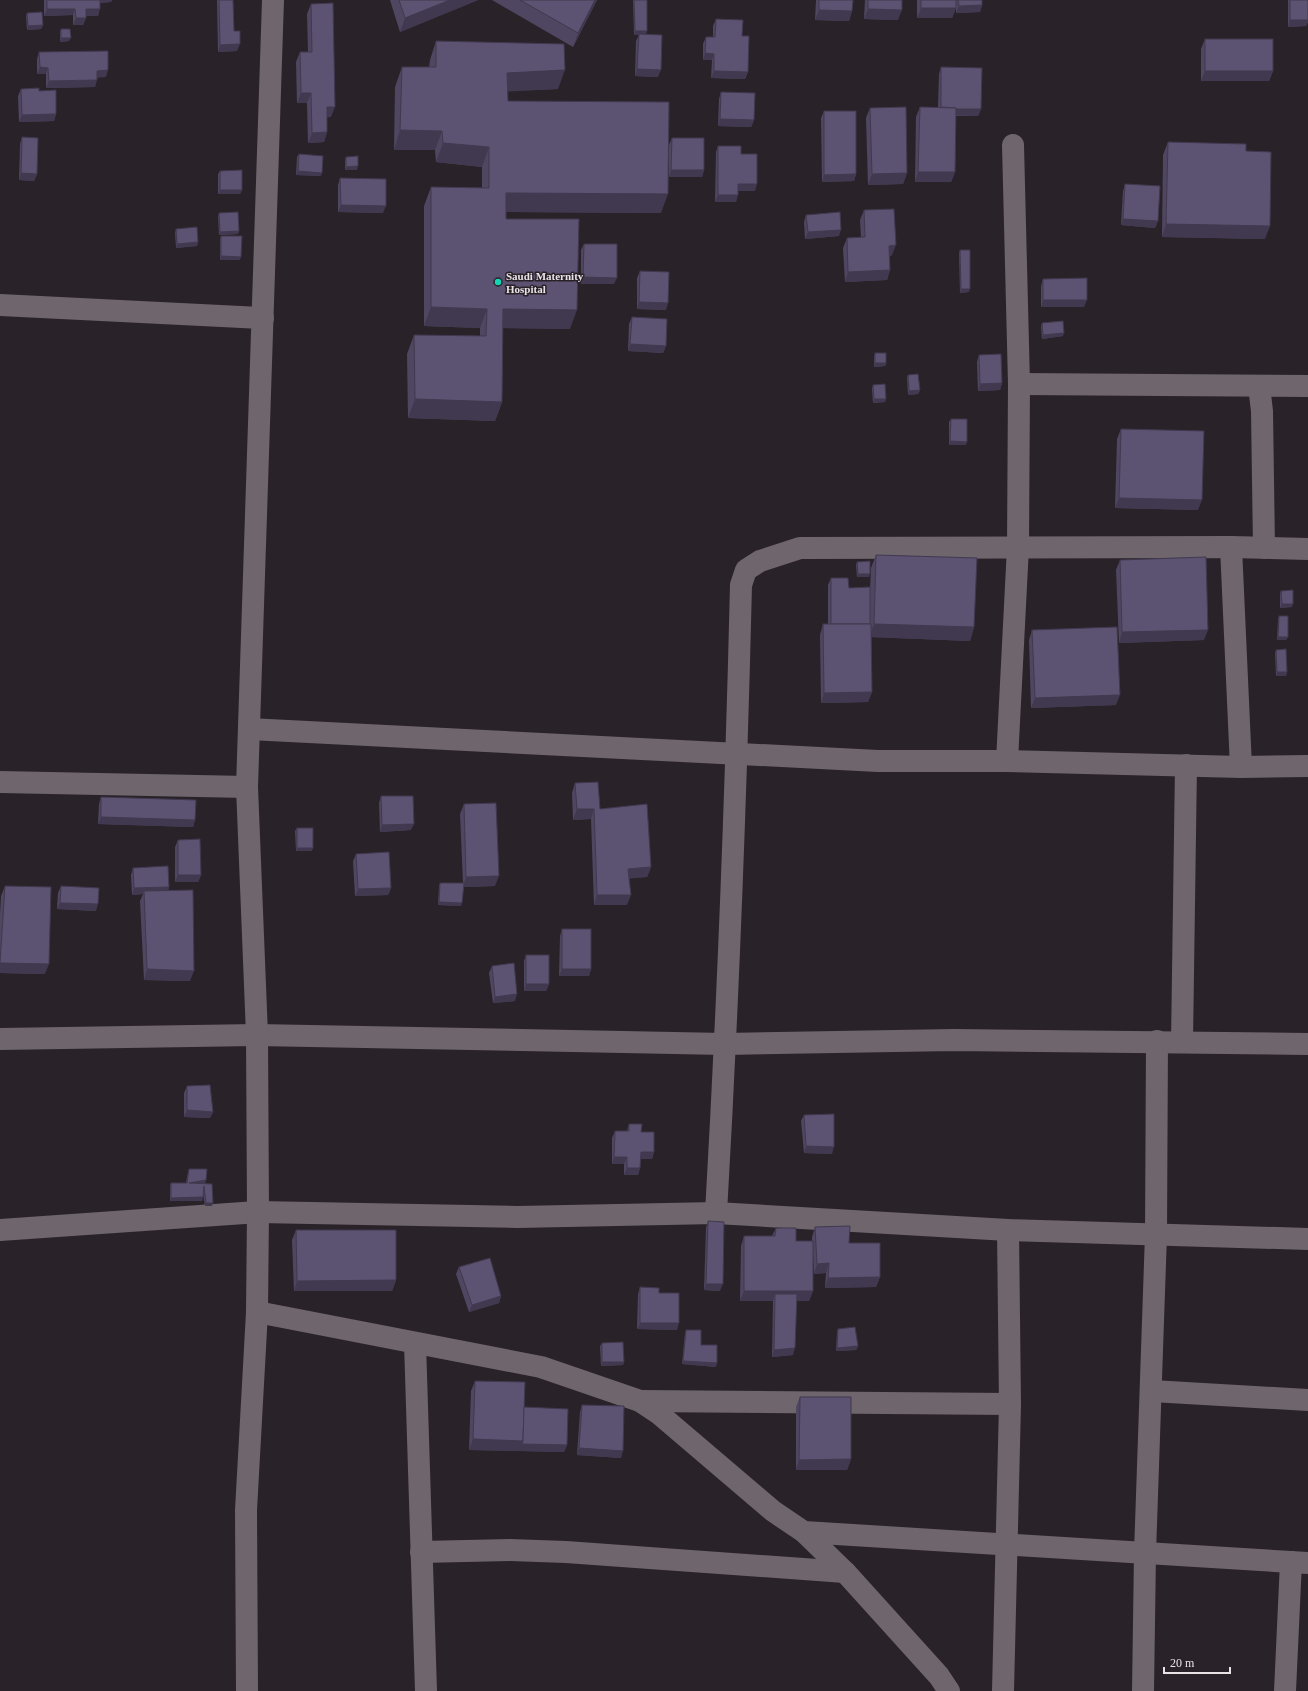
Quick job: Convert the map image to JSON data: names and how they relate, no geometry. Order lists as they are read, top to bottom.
{
  "places": ["Saudi Maternity Hospital"],
  "scale_bar": "20 m"
}
